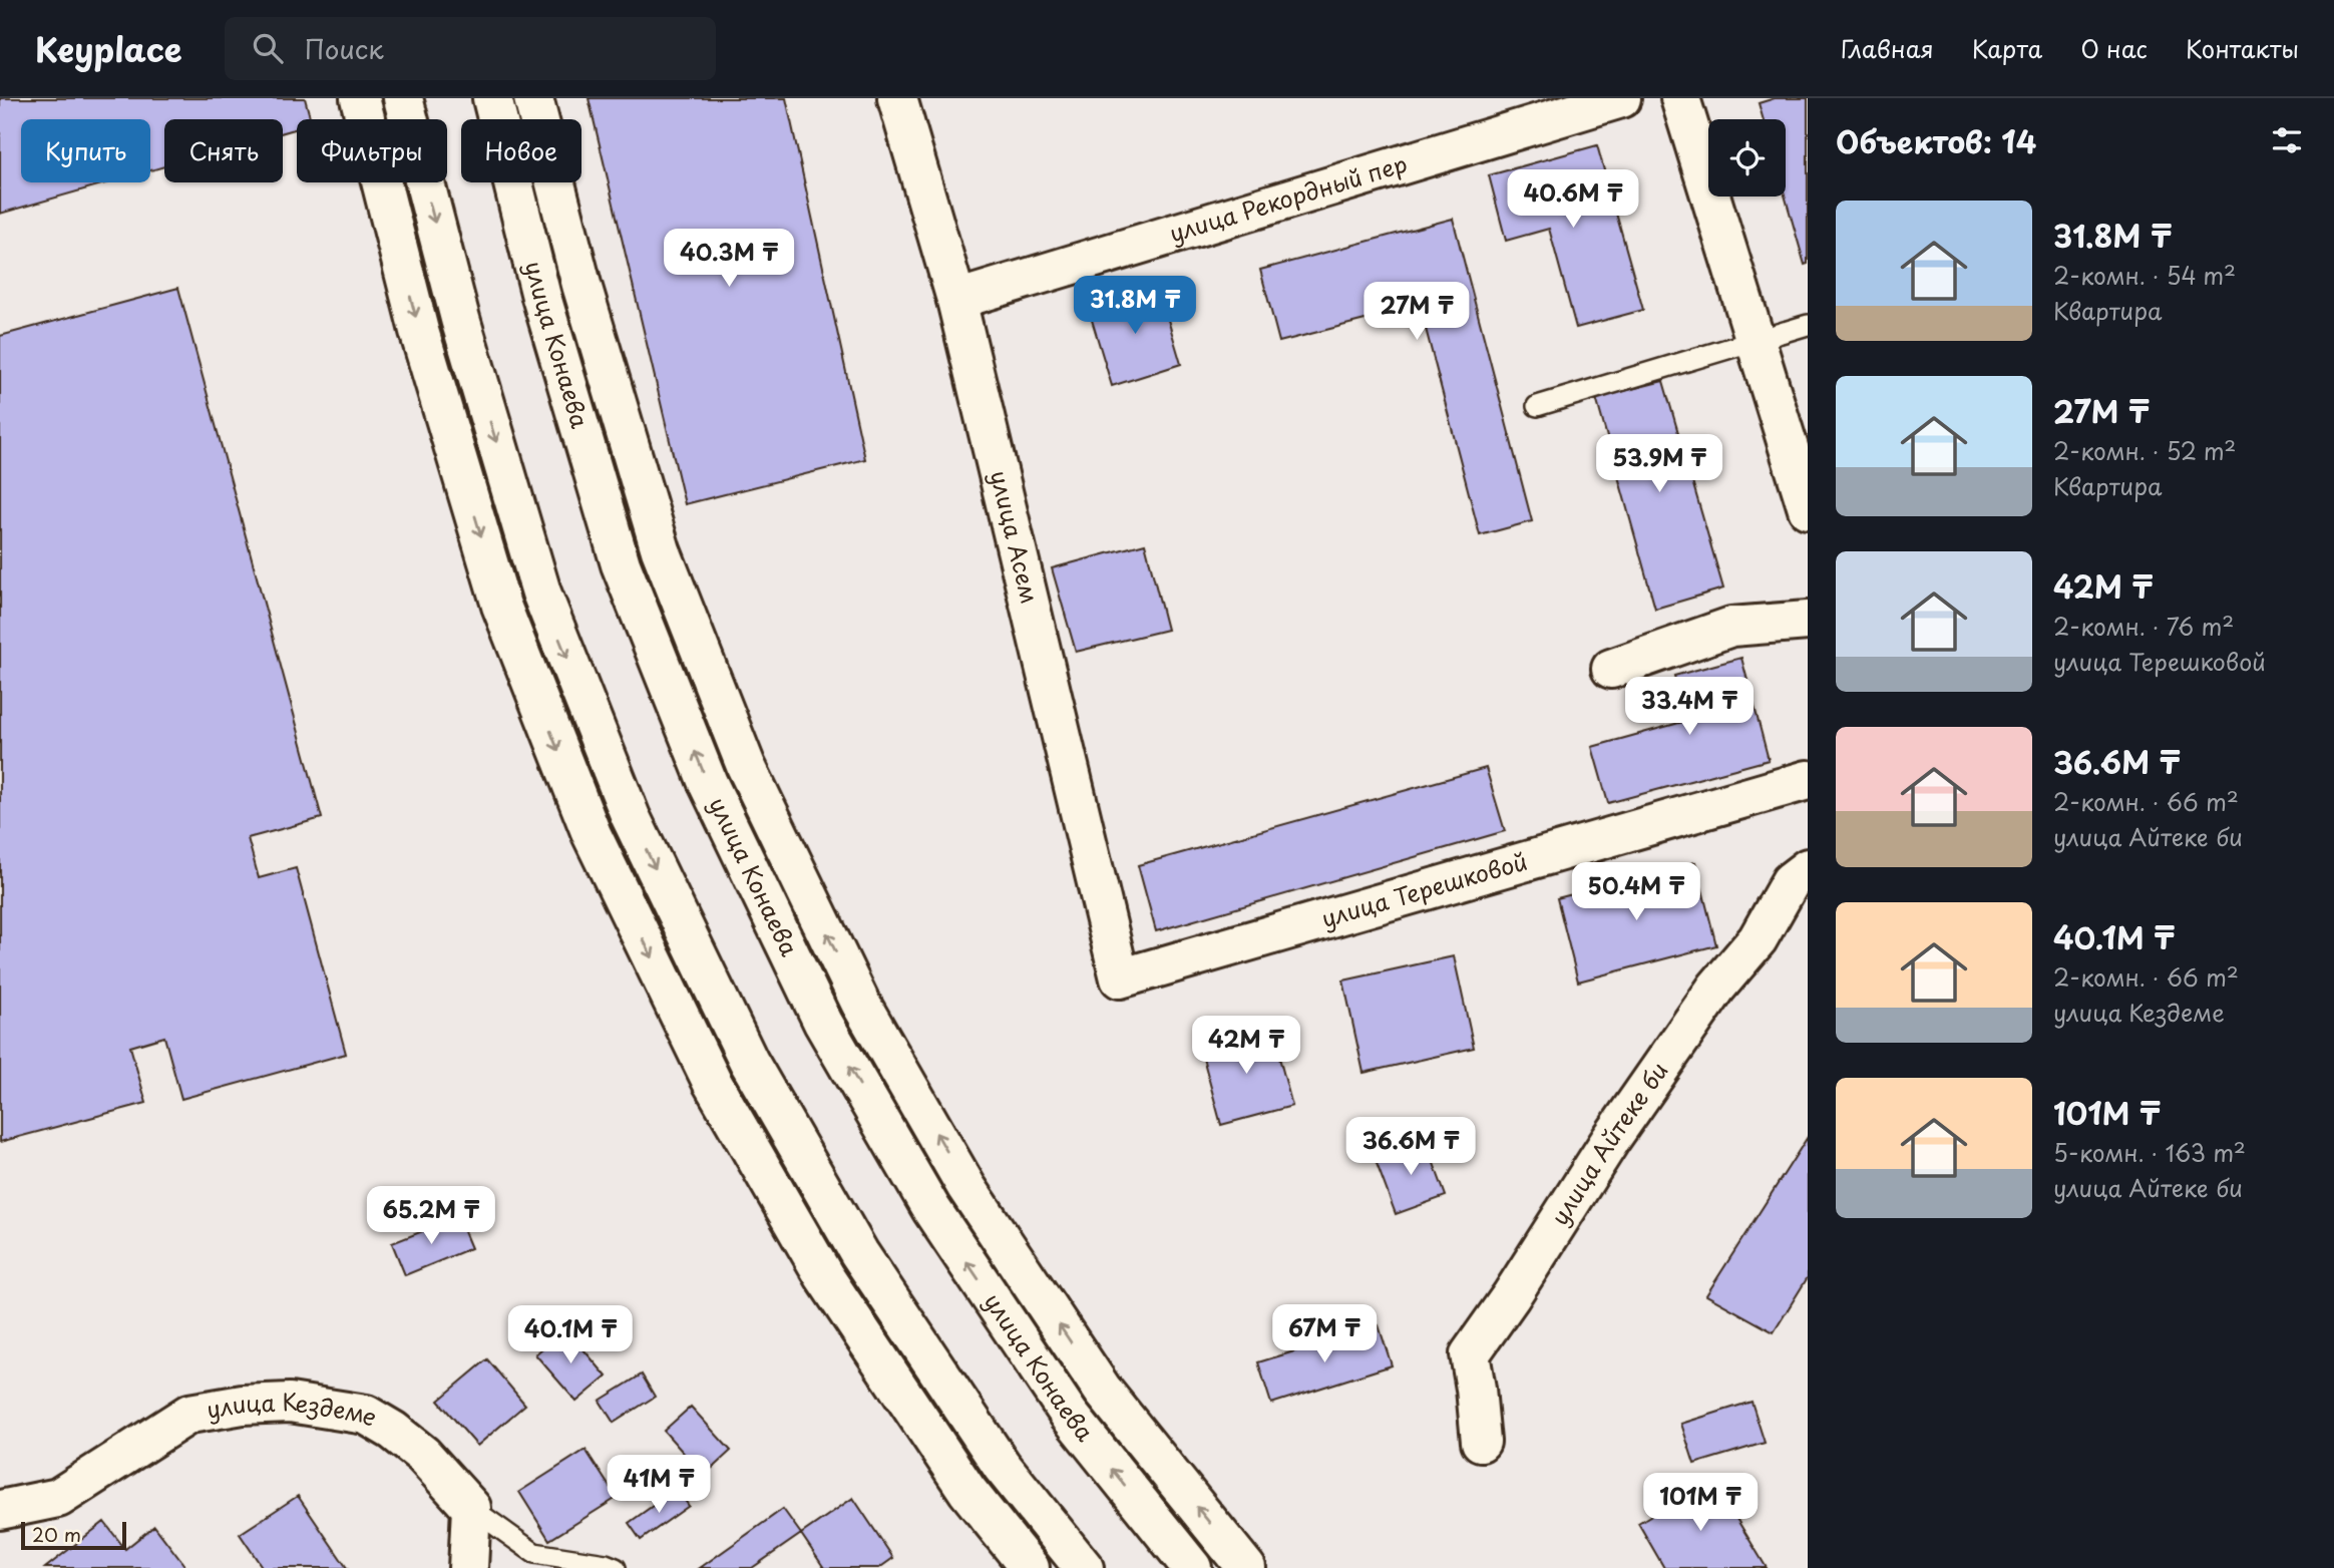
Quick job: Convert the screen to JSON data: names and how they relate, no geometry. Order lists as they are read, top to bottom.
{
  "streets": {
    "main road": [
      "улица Рекордный пер",
      "улица Конаева",
      "улица Асем",
      "улица Терешковой",
      "улица Айтеке би",
      "улица Кездеме"
    ]
  },
  "crossings": [
    ["улица Рекордный пер", "улица Асем"],
    ["улица Асем", "улица Терешковой"]
  ],
  "scale_bar": "20 m",
  "page": {
    "header": "Keyplace",
    "search": "Поиск",
    "nav": [
      "Главная",
      "Карта",
      "О нас",
      "Контакты"
    ],
    "heading": "Объектов: 14",
    "chip": [
      "Купить",
      "Снять",
      "Фильтры",
      "Новое"
    ],
    "price": [
      "40.6M ₸",
      "40.3M ₸",
      "31.8M ₸",
      "27M ₸",
      "53.9M ₸",
      "33.4M ₸",
      "50.4M ₸",
      "42M ₸",
      "36.6M ₸",
      "65.2M ₸",
      "67M ₸",
      "40.1M ₸",
      "41M ₸",
      "101M ₸"
    ],
    "list": [
      {
        "name": "31.8M ₸",
        "note": "2-комн. · 54 m² · Квартира"
      },
      {
        "name": "27M ₸",
        "note": "2-комн. · 52 m² · Квартира"
      },
      {
        "name": "42M ₸",
        "note": "2-комн. · 76 m² · улица Терешковой"
      },
      {
        "name": "36.6M ₸",
        "note": "2-комн. · 66 m² · улица Айтеке би"
      },
      {
        "name": "40.1M ₸",
        "note": "2-комн. · 66 m² · улица Кездеме"
      },
      {
        "name": "101M ₸",
        "note": "5-комн. · 163 m² · улица Айтеке би"
      }
    ],
    "scale": "20 m"
  }
}
